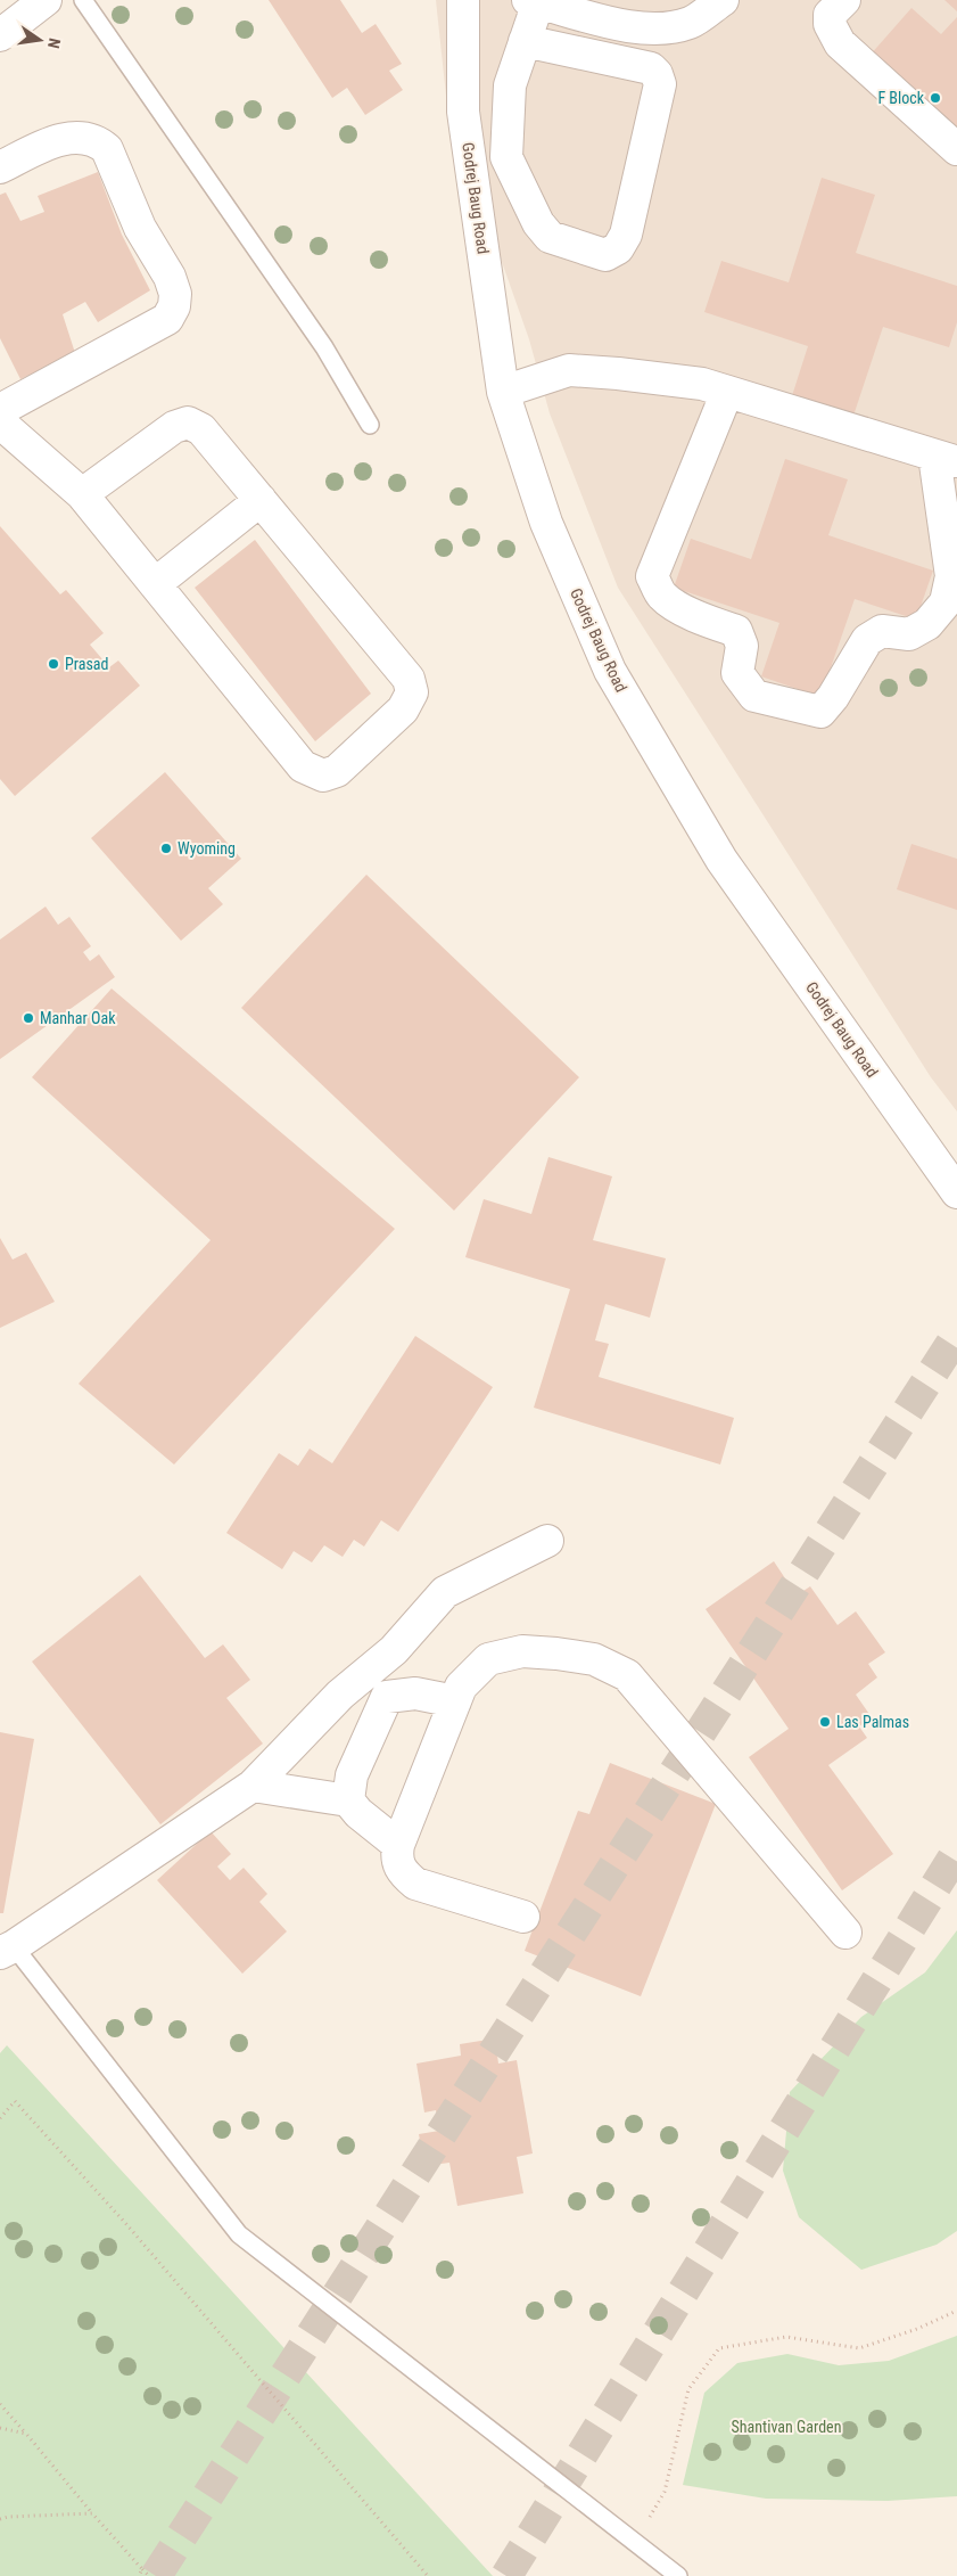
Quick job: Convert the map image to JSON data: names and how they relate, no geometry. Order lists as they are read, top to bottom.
{
  "streets": {
    "street": ["Godrej Baug Road"]
  },
  "parks": ["Shantivan Garden"],
  "places": [
    "F Block",
    "Prasad",
    "Wyoming",
    "Manhar Oak",
    "Las Palmas"
  ],
  "north": "right"
}
